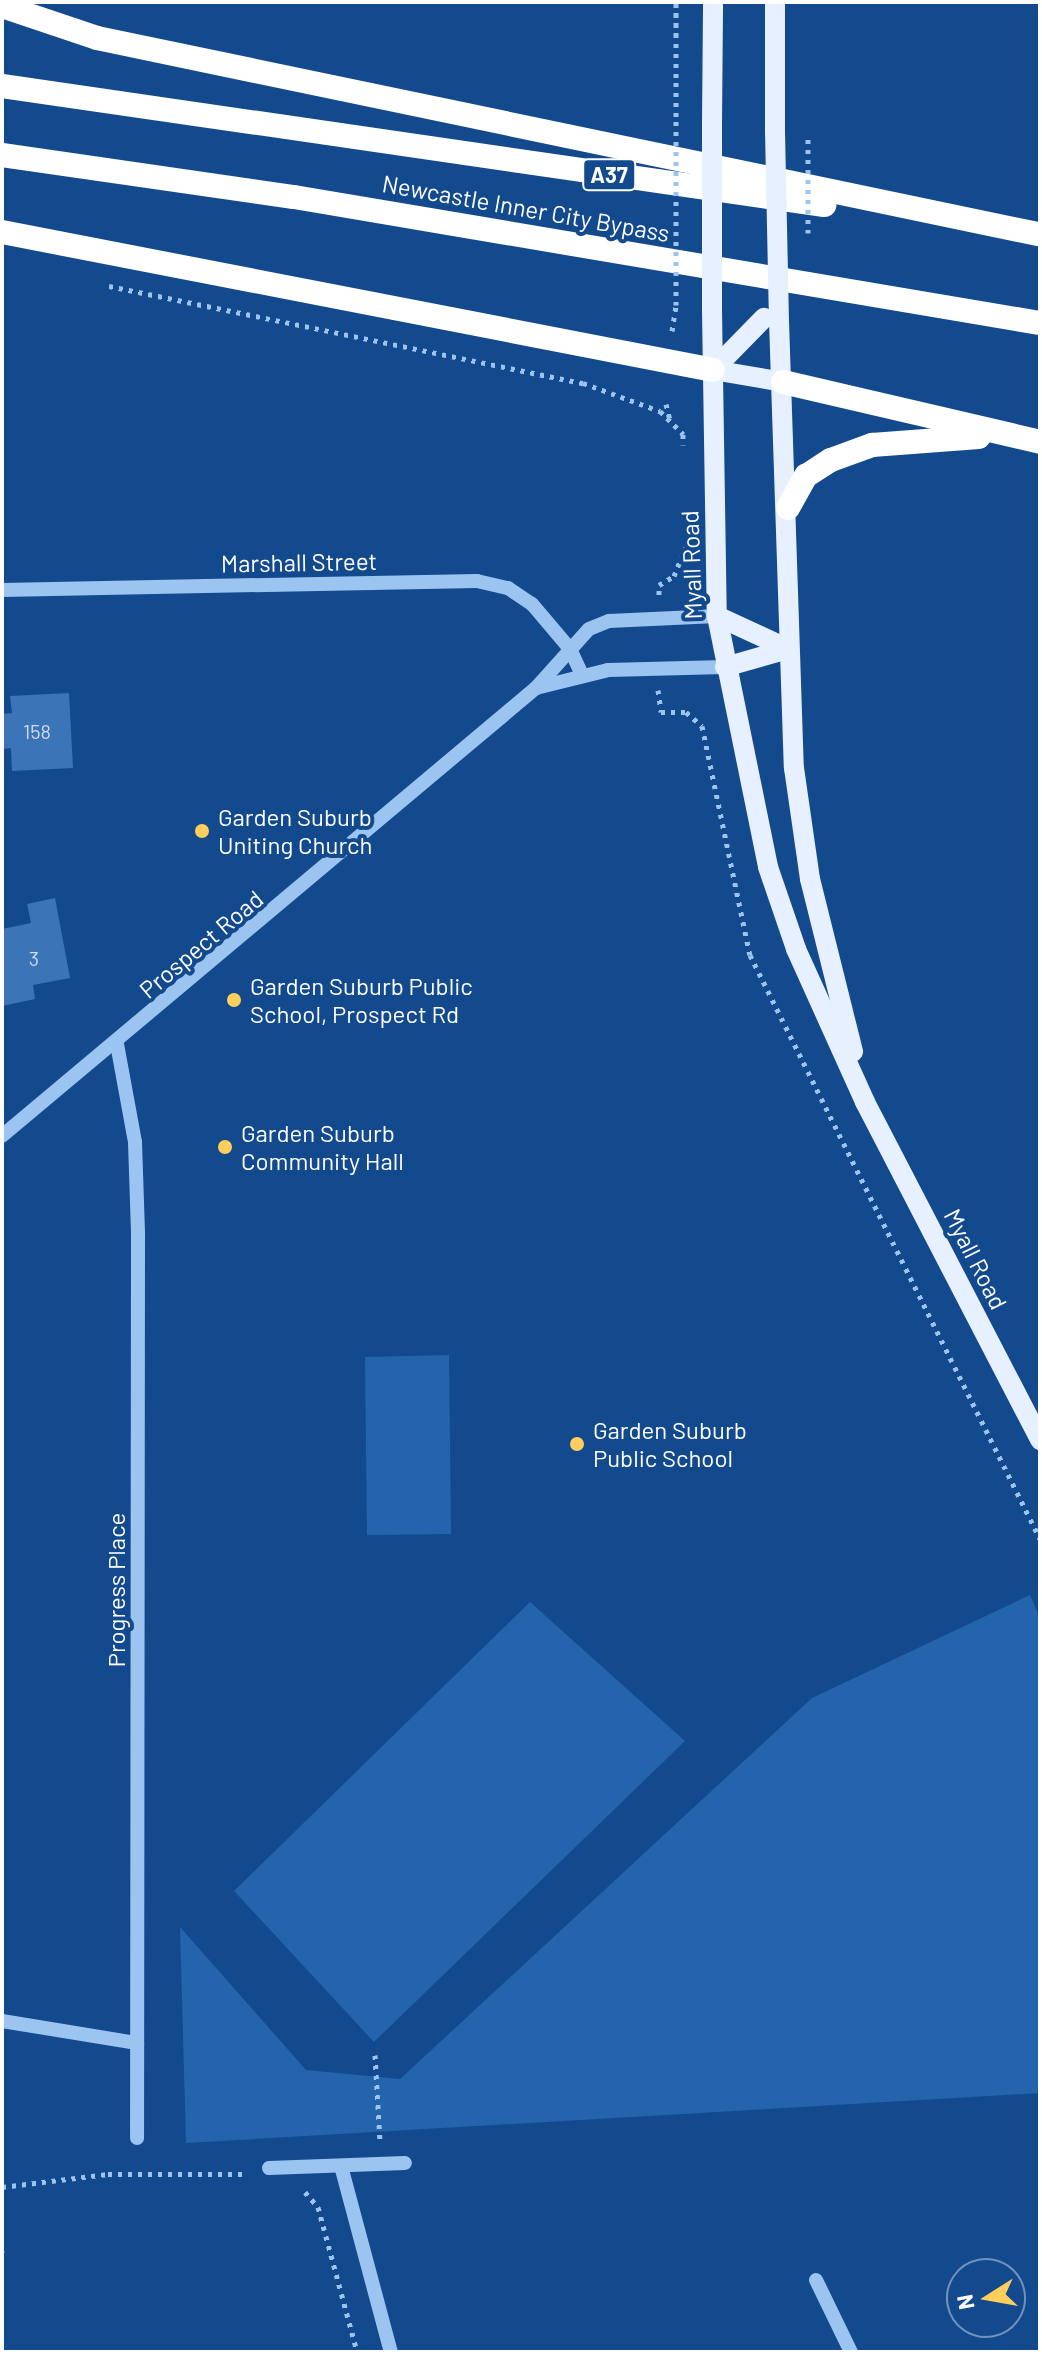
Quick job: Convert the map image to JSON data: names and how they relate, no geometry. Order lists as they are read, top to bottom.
{
  "streets": {
    "highway": ["A37", "Newcastle Inner City Bypass"],
    "main road": ["Myall Road"],
    "street": ["Marshall Street", "Prospect Road", "Progress Place"]
  },
  "crossings": [
    ["Marshall Street", "Prospect Road"],
    ["Myall Road", "Prospect Road"],
    ["Prospect Road", "Progress Place"]
  ],
  "places": [
    "Garden Suburb Uniting Church",
    "Garden Suburb Public School, Prospect Rd",
    "Garden Suburb Community Hall",
    "Garden Suburb Public School"
  ],
  "house_numbers": ["158", "3"],
  "north": "left"
}
